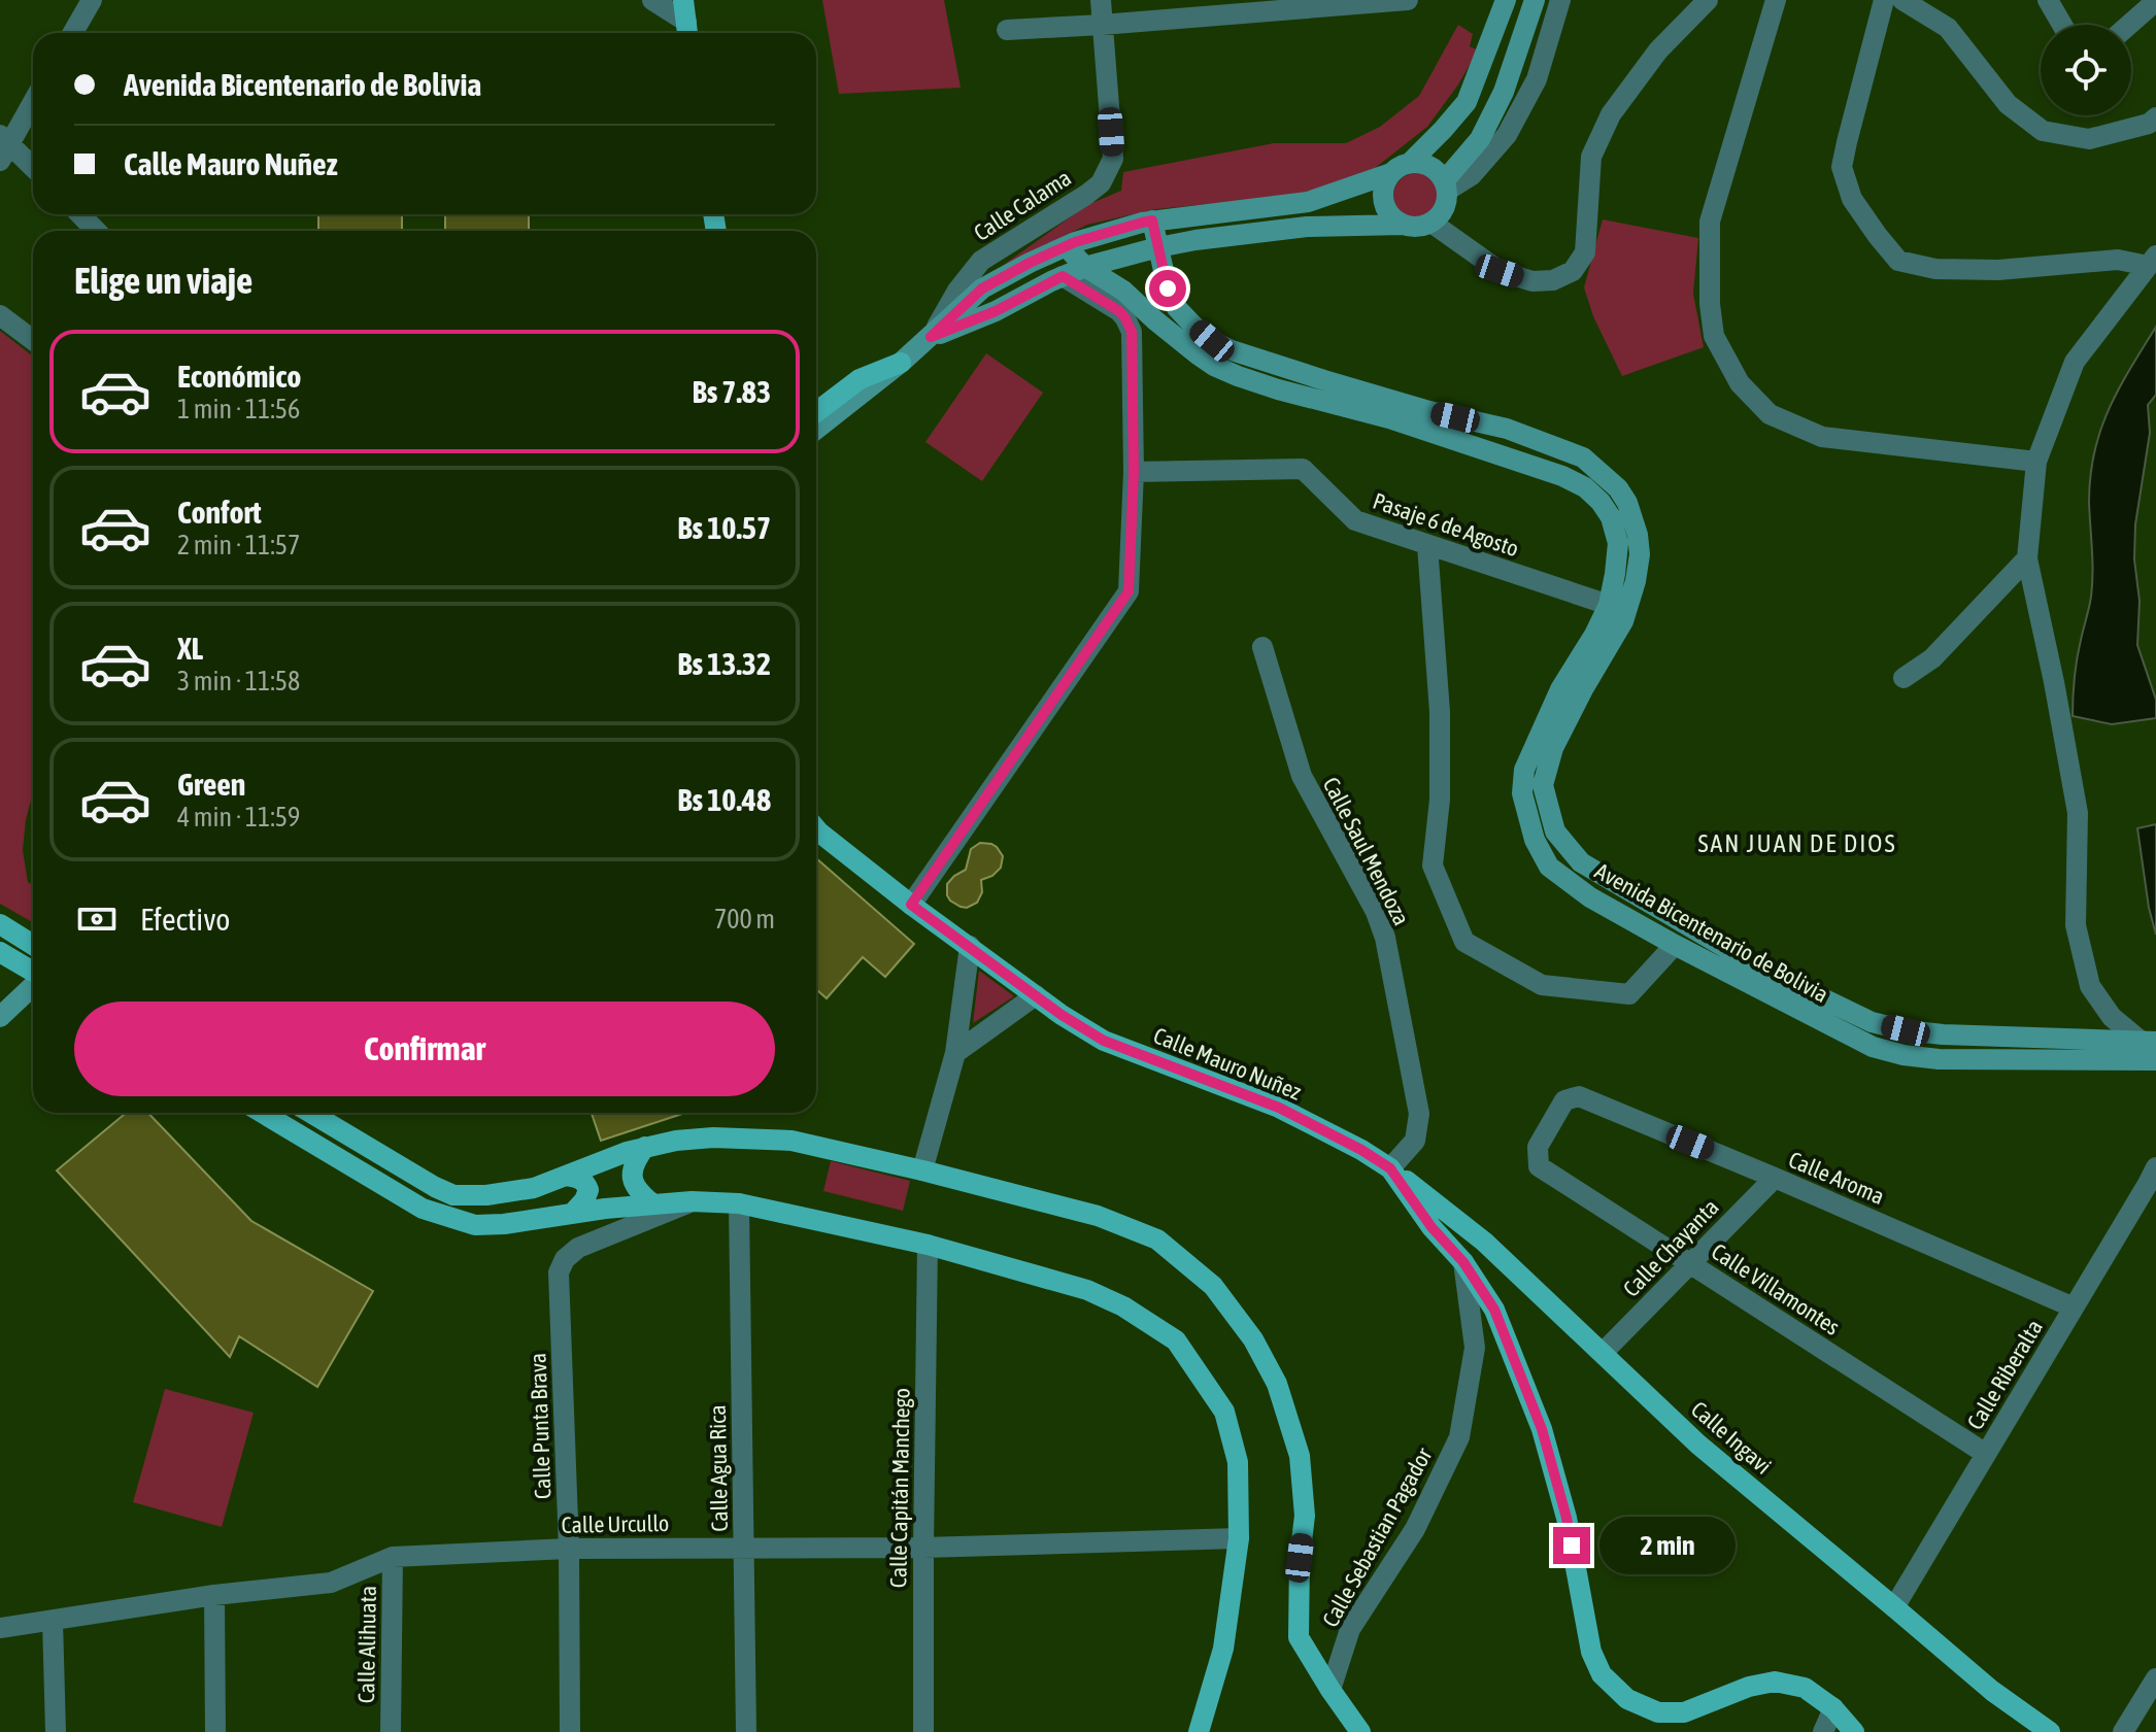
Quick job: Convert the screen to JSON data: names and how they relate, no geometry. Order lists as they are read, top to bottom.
{
  "streets": {
    "main road": [
      "Calle Calama",
      "Avenida Bicentenario de Bolivia",
      "Calle Mauro Nuñez",
      "Calle Ingavi"
    ],
    "street": [
      "Pasaje 6 de Agosto",
      "Calle Saul Mendoza",
      "Calle Aroma",
      "Calle Chayanta",
      "Calle Villamontes",
      "Calle Riberalta",
      "Calle Punta Brava",
      "Calle Agua Rica",
      "Calle Capitán Manchego",
      "Calle Urcullo",
      "Calle Sebastian Pagador",
      "Calle Alihuata"
    ]
  },
  "crossings": [
    ["Pasaje 6 de Agosto", "Avenida Bicentenario de Bolivia"],
    ["Calle Saul Mendoza", "Calle Mauro Nuñez"],
    ["Calle Saul Mendoza", "Calle Ingavi"],
    ["Calle Mauro Nuñez", "Calle Ingavi"],
    ["Calle Mauro Nuñez", "Calle Sebastian Pagador"],
    ["Calle Aroma", "Calle Chayanta"],
    ["Calle Aroma", "Calle Villamontes"],
    ["Calle Aroma", "Calle Riberalta"],
    ["Calle Chayanta", "Calle Villamontes"],
    ["Calle Chayanta", "Calle Ingavi"],
    ["Calle Villamontes", "Calle Riberalta"],
    ["Calle Riberalta", "Calle Ingavi"],
    ["Calle Punta Brava", "Calle Urcullo"],
    ["Calle Agua Rica", "Calle Urcullo"],
    ["Calle Capitán Manchego", "Calle Urcullo"],
    ["Calle Urcullo", "Calle Alihuata"]
  ],
  "districts": ["SAN JUAN DE DIOS"],
  "page": {
    "banner": ["Avenida Bicentenario de Bolivia", "Calle Mauro Nuñez"],
    "heading": "Elige un viaje",
    "list": [
      {
        "name": "Económico",
        "note": "1 min · 11:56",
        "value": "Bs 7.83"
      },
      {
        "name": "Confort",
        "note": "2 min · 11:57",
        "value": "Bs 10.57"
      },
      {
        "name": "XL",
        "note": "3 min · 11:58",
        "value": "Bs 13.32"
      },
      {
        "name": "Green",
        "note": "4 min · 11:59",
        "value": "Bs 10.48"
      }
    ],
    "pay": ["Efectivo", "700 m"],
    "buttons": "Confirmar",
    "bubble": "2 min"
  }
}
